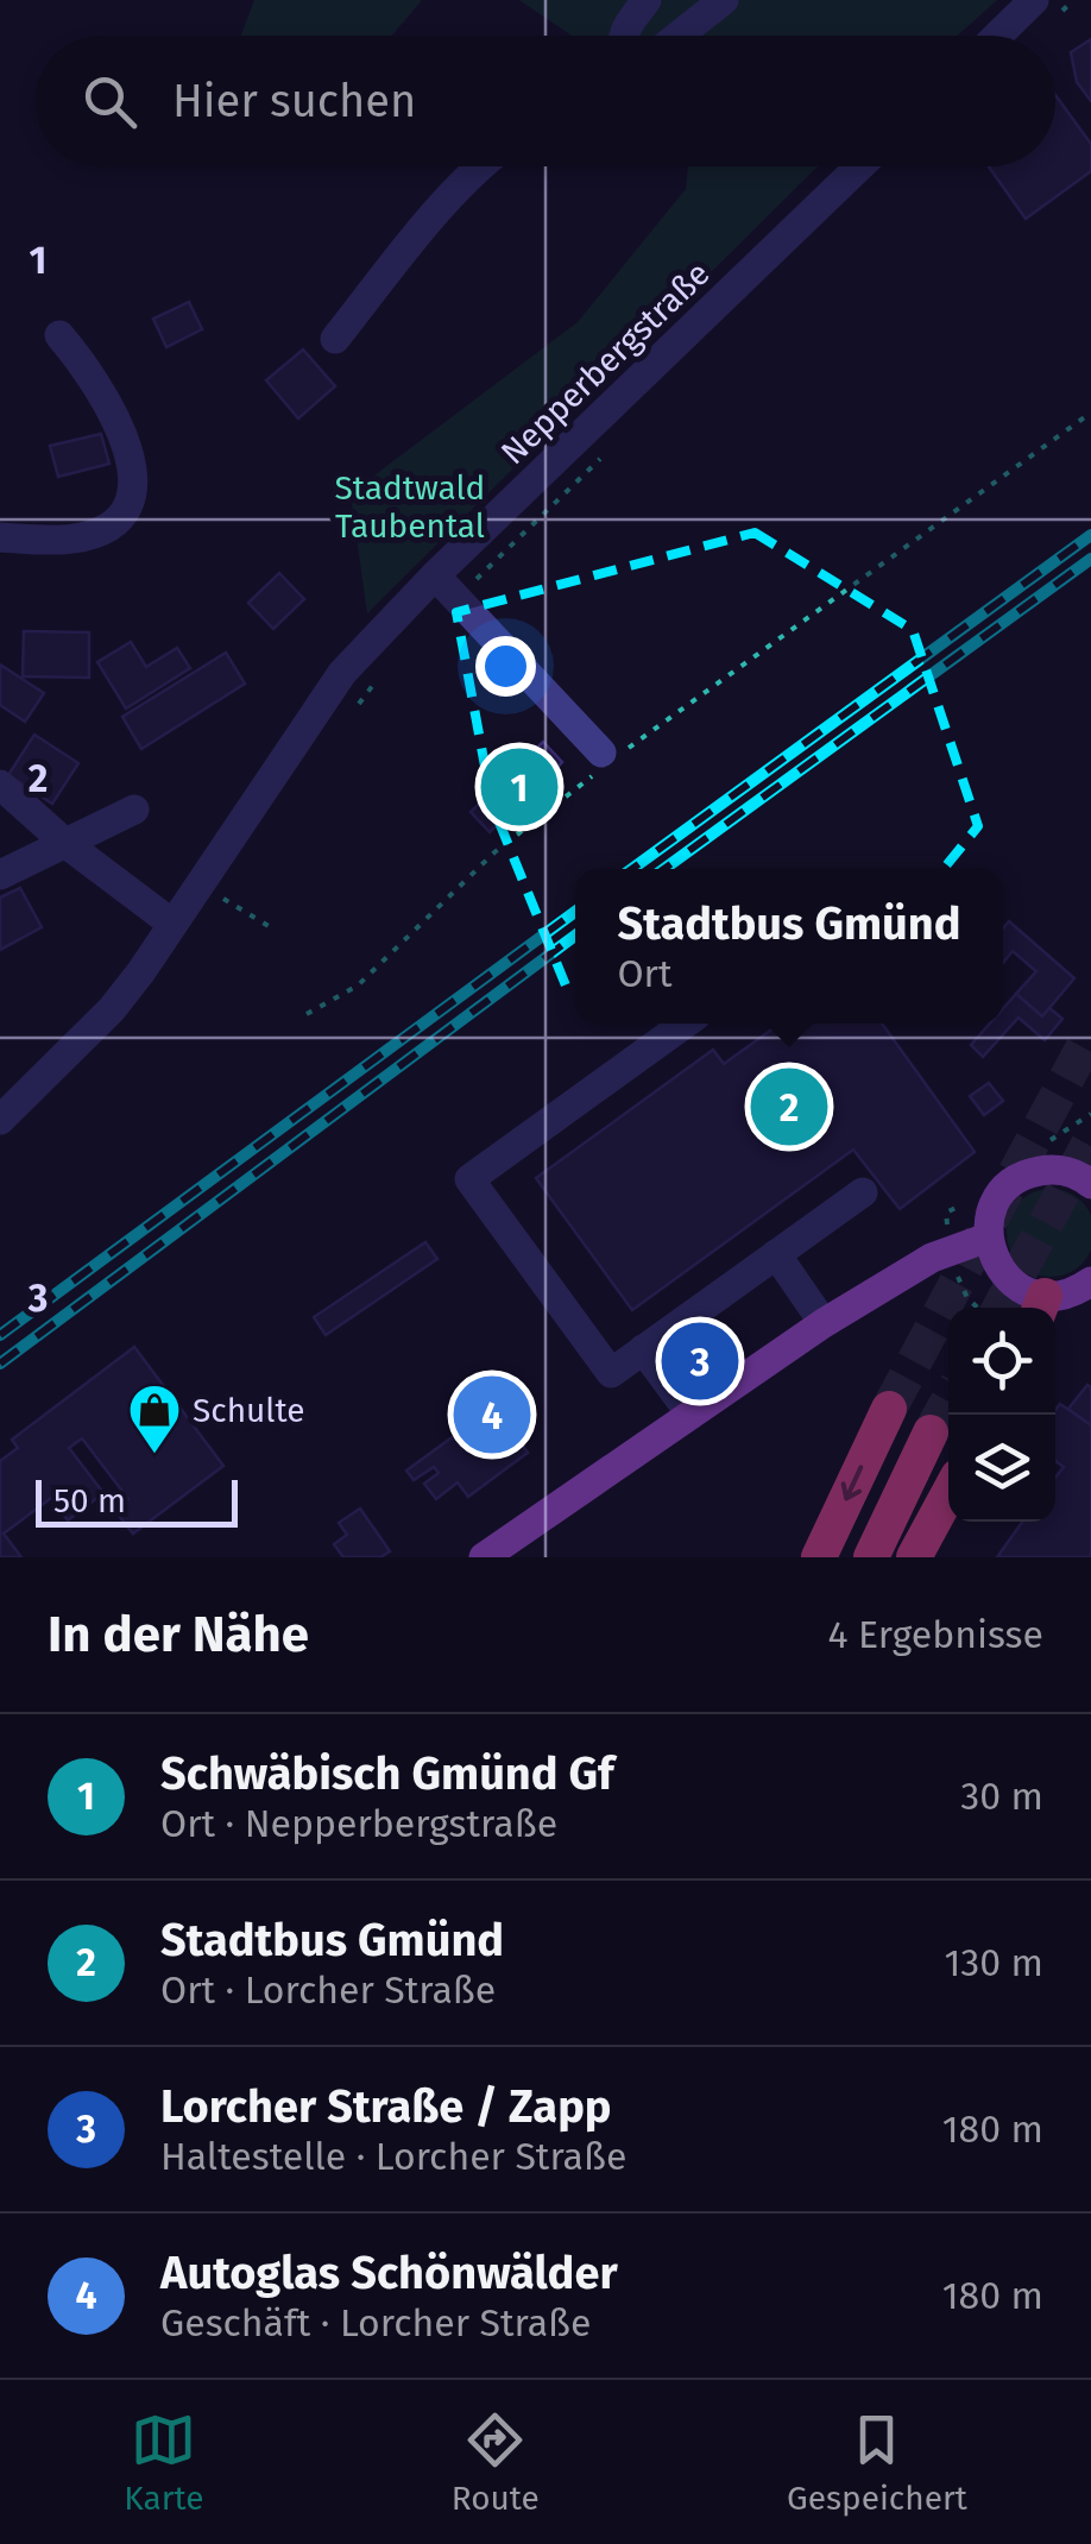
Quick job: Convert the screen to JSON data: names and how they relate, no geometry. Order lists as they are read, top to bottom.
{
  "streets": {
    "street": ["Nepperbergstraße"]
  },
  "parks": ["Stadtwald Taubental"],
  "places": {
    "shop": ["Schulte"]
  },
  "scale_bar": "50 m",
  "page": {
    "search": "Hier suchen",
    "pins": [
      "1",
      "2",
      "3",
      "4"
    ],
    "popup": ["Stadtbus Gmünd", "Ort"],
    "scale": "50 m",
    "heading": ["In der Nähe", "4 Ergebnisse"],
    "list": [
      {
        "mark": "1",
        "name": "Schwäbisch Gmünd Gf",
        "note": "Ort · Nepperbergstraße",
        "value": "30 m"
      },
      {
        "mark": "2",
        "name": "Stadtbus Gmünd",
        "note": "Ort · Lorcher Straße",
        "value": "130 m"
      },
      {
        "mark": "3",
        "name": "Lorcher Straße / Zapp",
        "note": "Haltestelle · Lorcher Straße",
        "value": "180 m"
      },
      {
        "mark": "4",
        "name": "Autoglas Schönwälder",
        "note": "Geschäft · Lorcher Straße",
        "value": "180 m"
      }
    ],
    "nav": ["Karte", "Route", "Gespeichert"]
  },
  "grid": {
    "rows": ["1", "2", "3"]
  }
}
